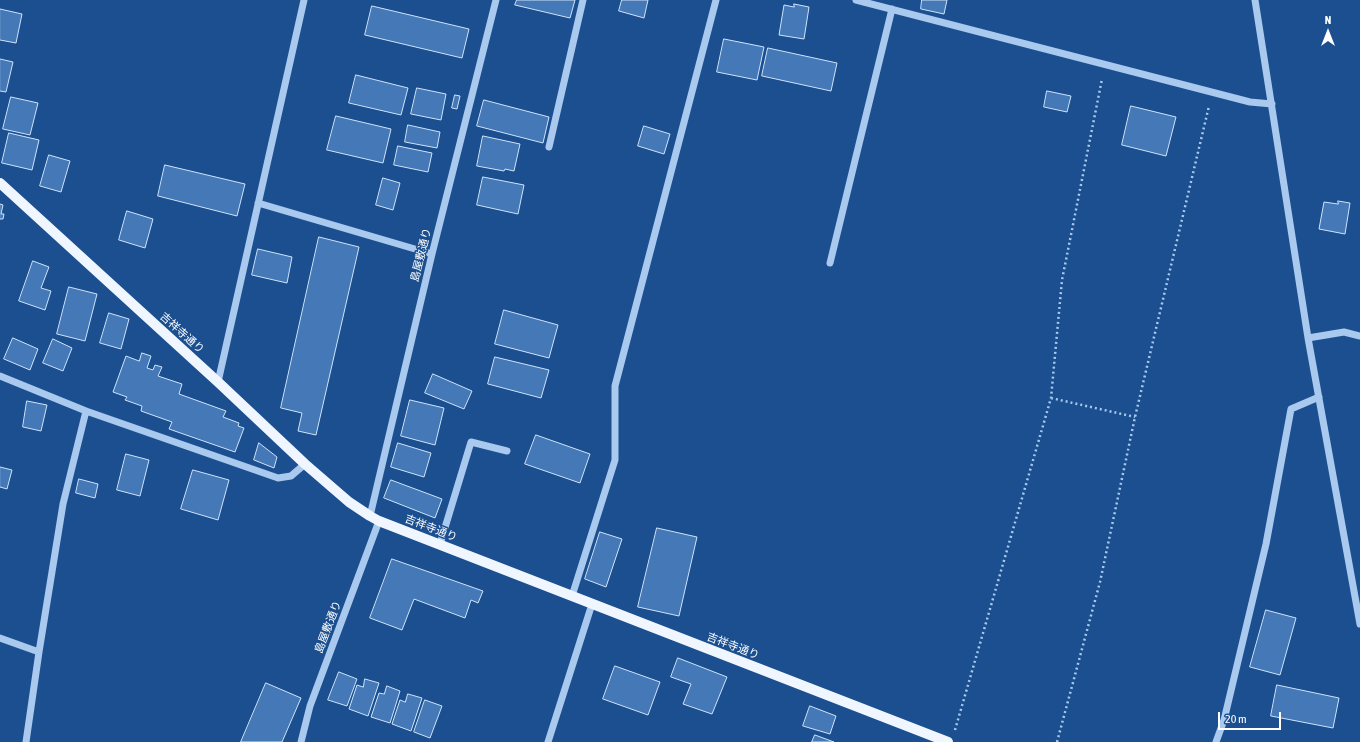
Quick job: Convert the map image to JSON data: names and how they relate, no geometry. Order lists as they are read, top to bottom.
{
  "streets": {
    "main road": ["吉祥寺通り"],
    "street": ["島屋敷通り"]
  },
  "crossings": [
    ["島屋敷通り", "吉祥寺通り"]
  ],
  "scale_bar": "20 m",
  "north": "top"
}
